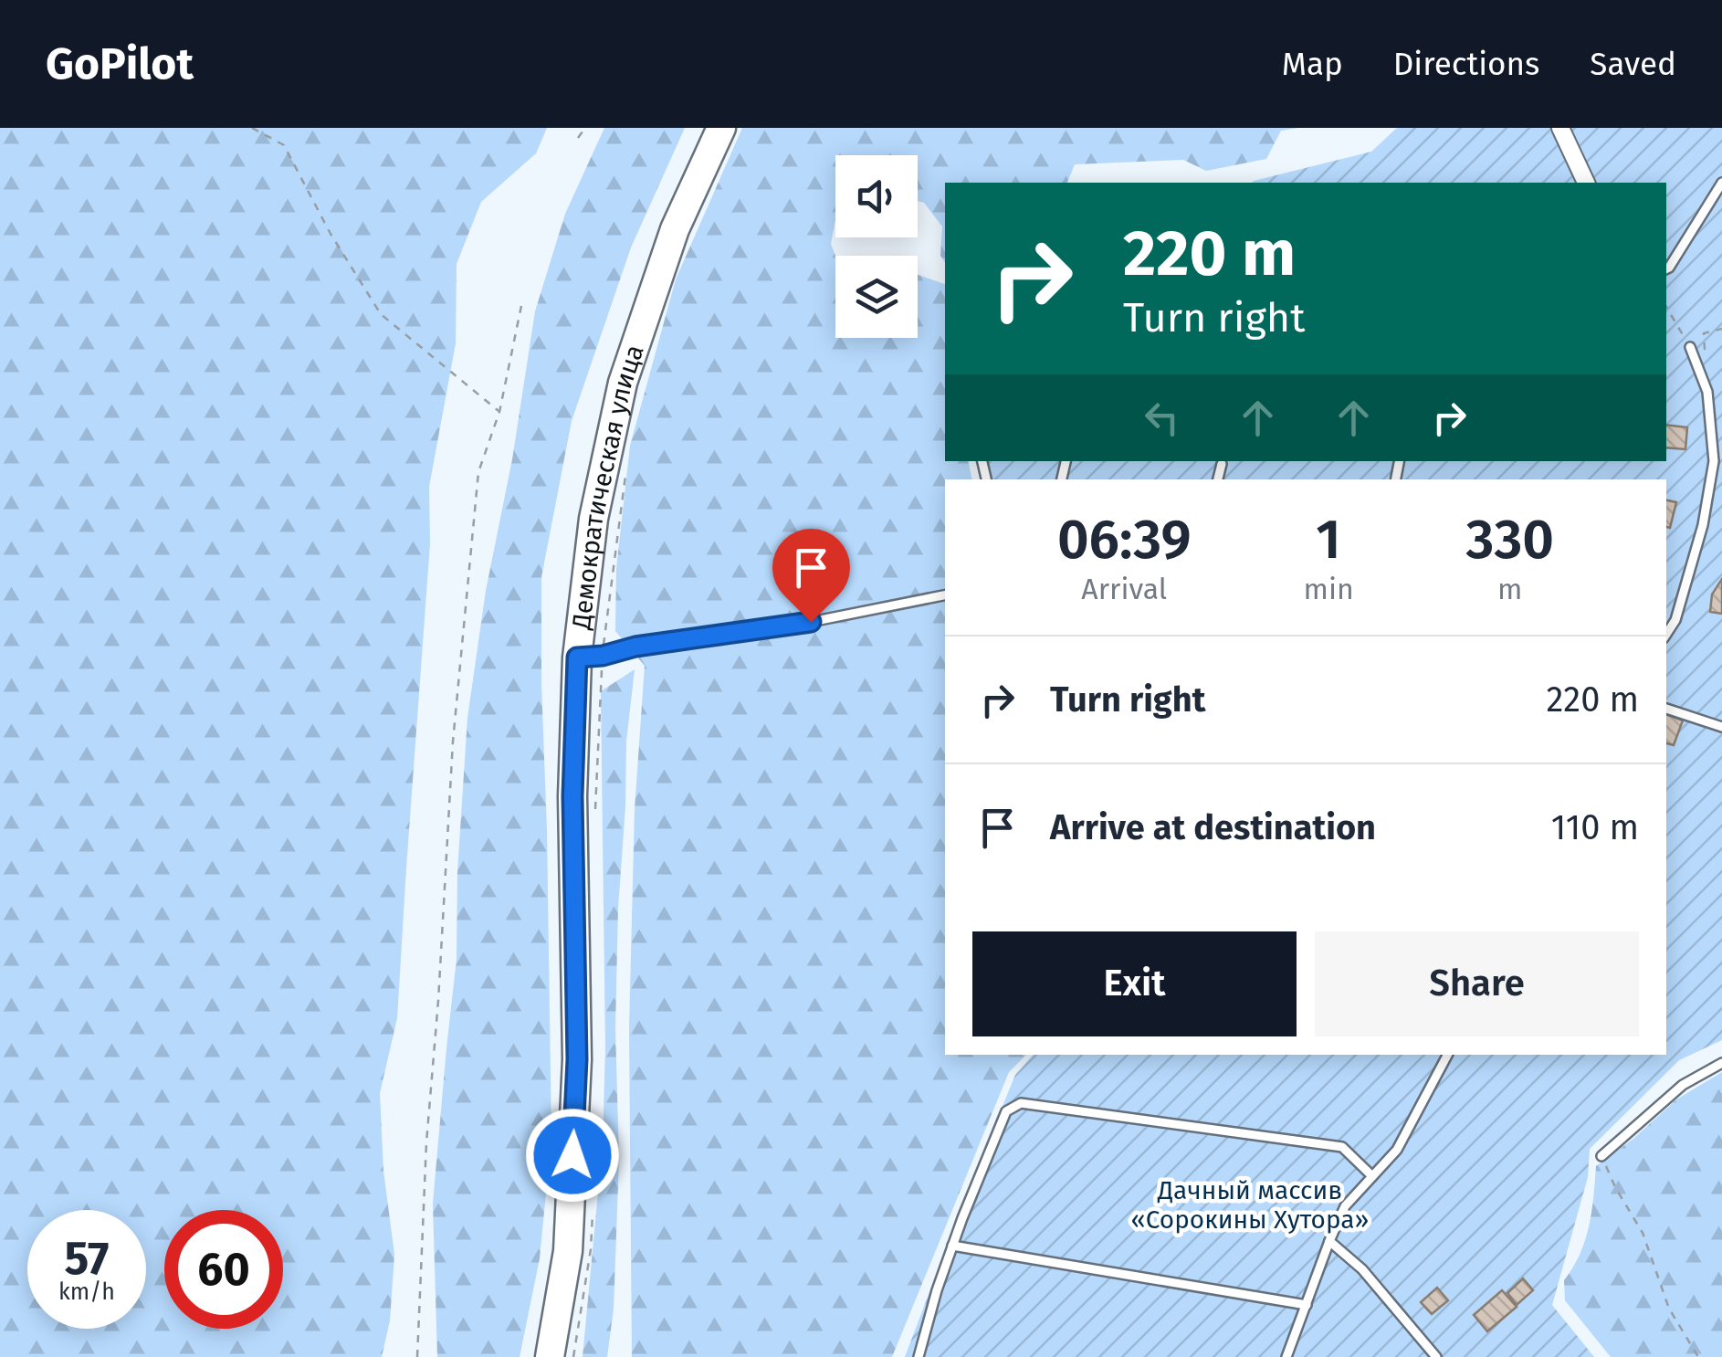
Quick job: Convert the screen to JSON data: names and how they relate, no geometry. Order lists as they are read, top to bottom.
{
  "streets": {
    "main road": ["Демократическая улица"]
  },
  "parks": ["Дачный массив «Сорокины Хутора»"],
  "page": {
    "header": "GoPilot",
    "nav": ["Map", "Directions", "Saved"],
    "turn": ["220 m", "Turn right"],
    "eta": [
      "06:39",
      "Arrival",
      "1",
      "min",
      "330",
      "m"
    ],
    "list": [
      {
        "name": "Turn right",
        "value": "220 m"
      },
      {
        "name": "Arrive at destination",
        "value": "110 m"
      }
    ],
    "buttons": ["Exit", "Share"],
    "speed": "57 km/h",
    "limit": "60"
  }
}
